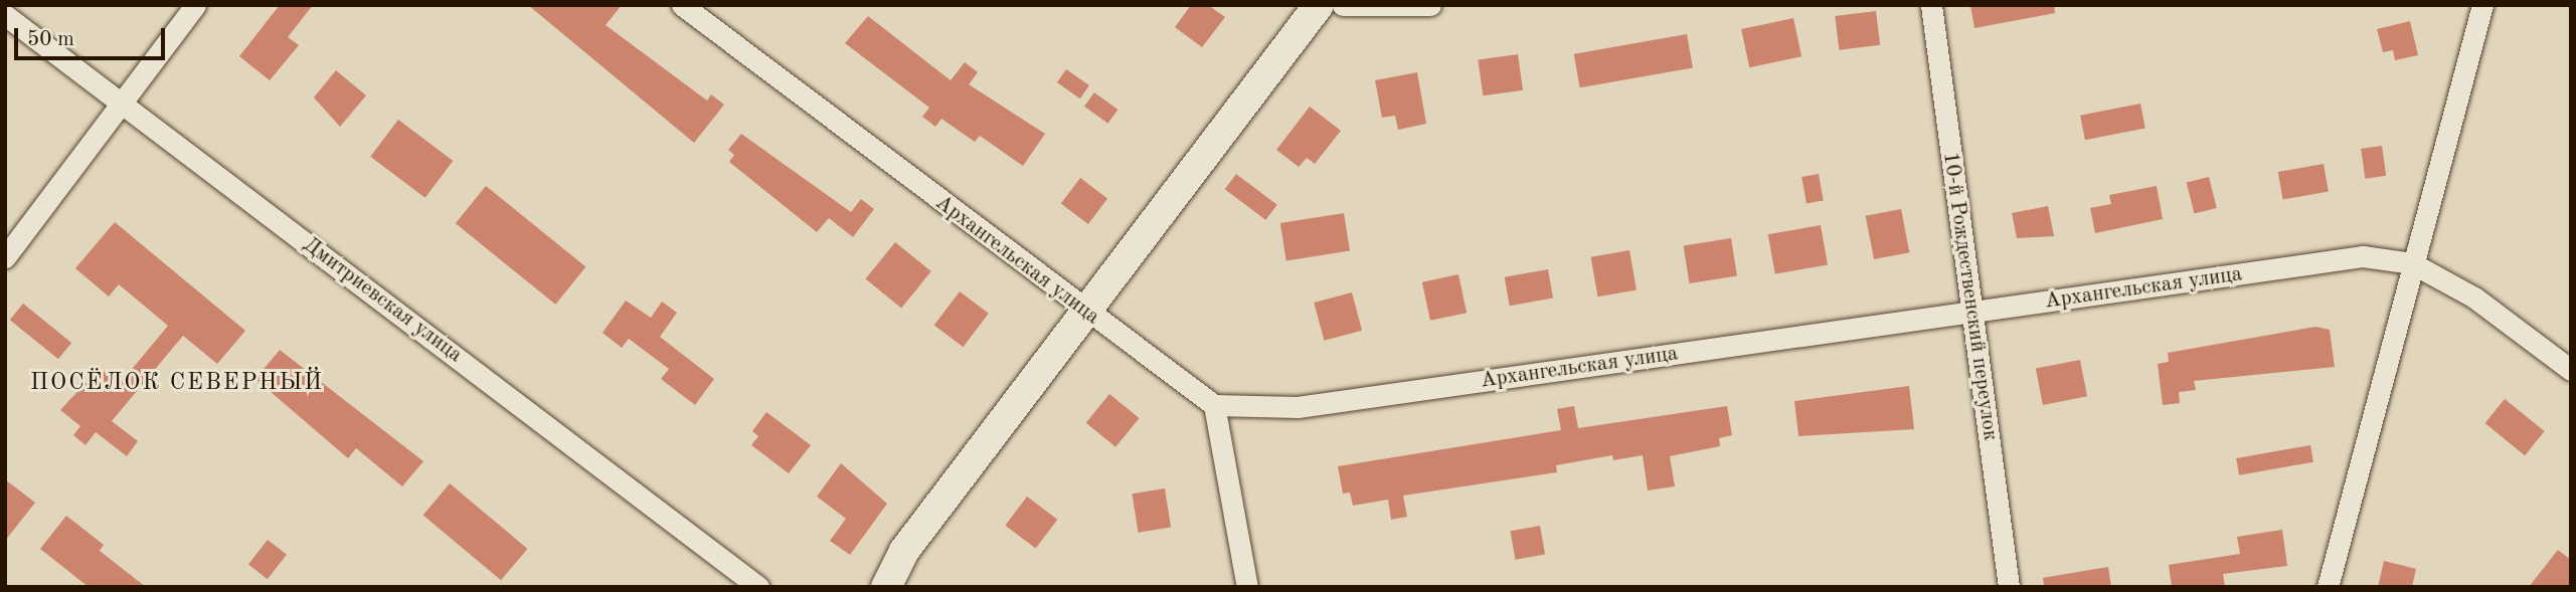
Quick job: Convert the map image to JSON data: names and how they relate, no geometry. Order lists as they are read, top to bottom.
{
  "streets": {
    "street": ["Архангельская улица", "10-й Рождественский переулок", "Дмитриевская улица"]
  },
  "crossings": [
    ["Архангельская улица", "10-й Рождественский переулок"]
  ],
  "districts": ["ПОСЁЛОК СЕВЕРНЫЙ"],
  "scale_bar": "50 m"
}
